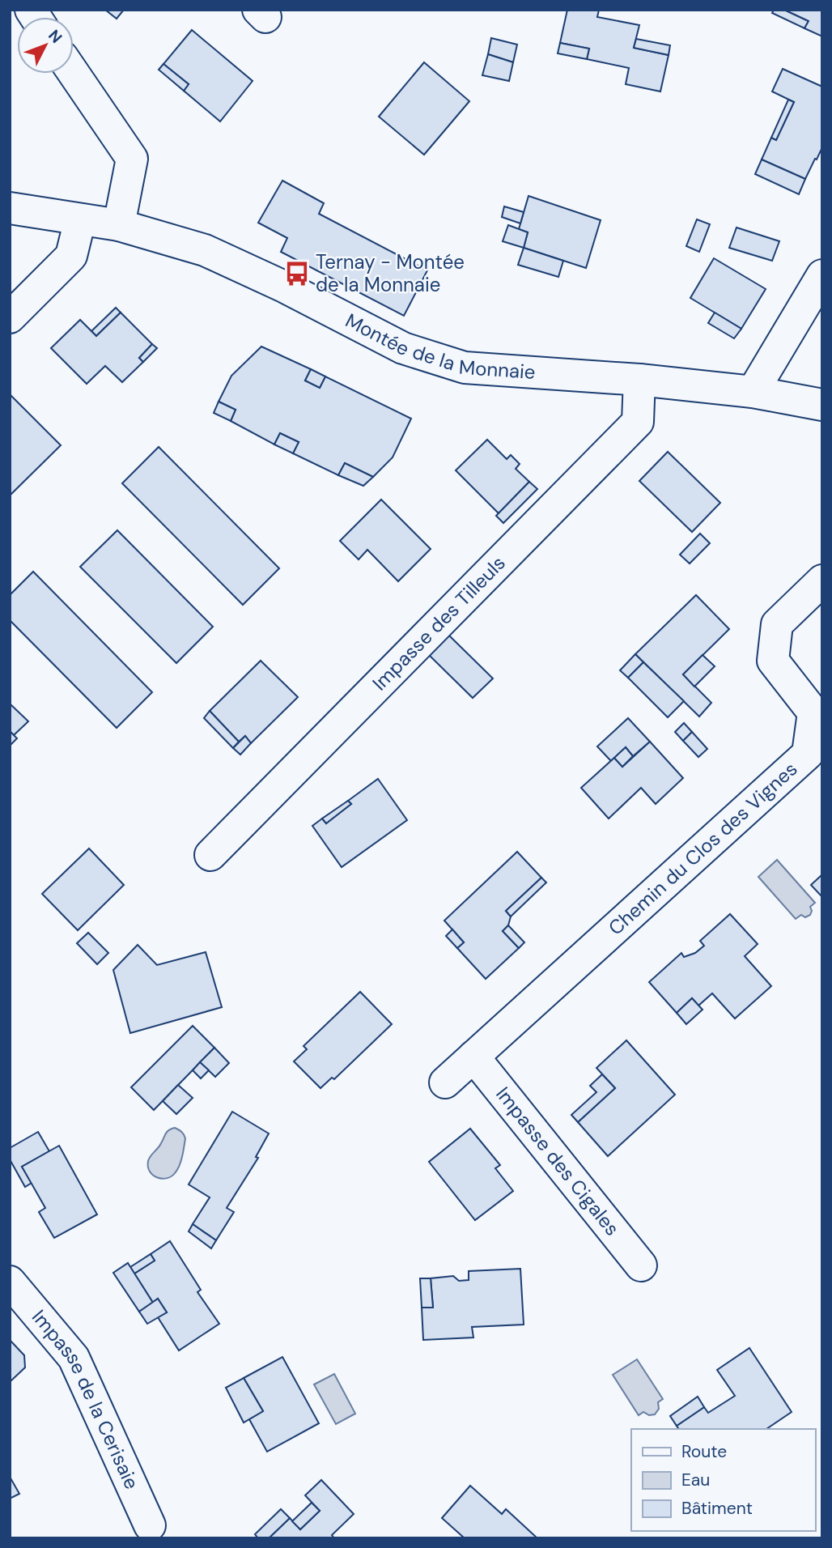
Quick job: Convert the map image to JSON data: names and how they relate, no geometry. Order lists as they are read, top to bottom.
{
  "streets": {
    "street": [
      "Montée de la Monnaie",
      "Impasse des Tilleuls",
      "Chemin du Clos des Vignes",
      "Impasse des Cigales",
      "Impasse de la Cerisaie"
    ]
  },
  "crossings": [
    ["Montée de la Monnaie", "Impasse des Tilleuls"],
    ["Chemin du Clos des Vignes", "Impasse des Cigales"]
  ],
  "places": {
    "bus stop": ["Ternay - Montée de la Monnaie"]
  },
  "legend": ["Route", "Eau", "Bâtiment"],
  "north": "top right"
}
